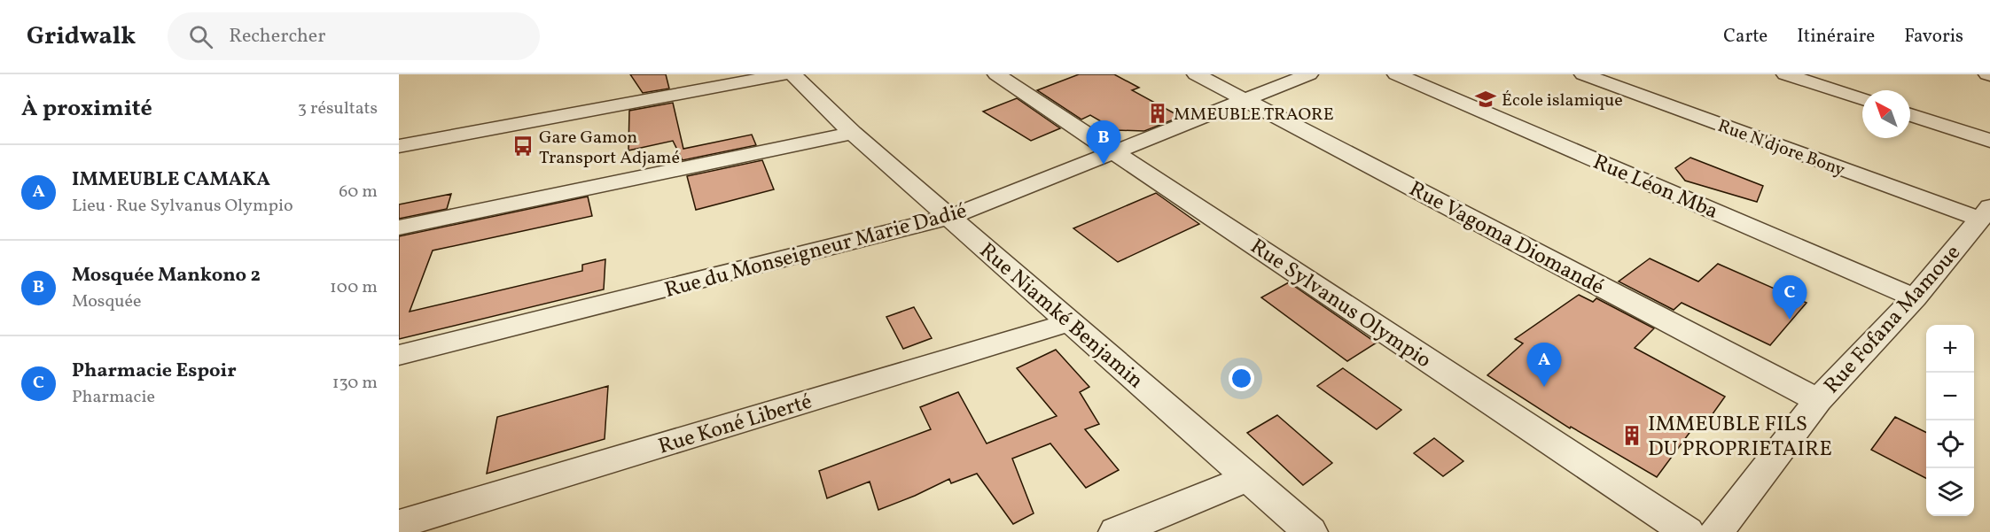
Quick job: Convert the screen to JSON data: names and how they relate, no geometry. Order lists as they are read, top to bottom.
{
  "streets": {
    "street": [
      "Rue N'djore Bony",
      "Rue Léon Mba",
      "Rue Vagoma Diomandé",
      "Rue du Monseigneur Marie Dadié",
      "Rue Sylvanus Olympio",
      "Rue Niamké Benjamin",
      "Rue Fofana Mamoue",
      "Rue Koné Liberté"
    ]
  },
  "crossings": [
    ["Rue N'djore Bony", "Rue Fofana Mamoue"],
    ["Rue Léon Mba", "Rue Fofana Mamoue"],
    ["Rue Vagoma Diomandé", "Rue du Monseigneur Marie Dadié"],
    ["Rue Vagoma Diomandé", "Rue Fofana Mamoue"],
    ["Rue du Monseigneur Marie Dadié", "Rue Sylvanus Olympio"],
    ["Rue du Monseigneur Marie Dadié", "Rue Niamké Benjamin"],
    ["Rue Niamké Benjamin", "Rue Koné Liberté"]
  ],
  "places": {
    "school or university": ["École islamique"],
    "building": ["MMEUBLE TRAORE", "IMMEUBLE FILS DU PROPRIETAIRE"],
    "bus stop": ["Gare Gamon Transport Adjamé"]
  },
  "north": "top left",
  "page": {
    "header": "Gridwalk",
    "search": "Rechercher",
    "nav": ["Carte", "Itinéraire", "Favoris"],
    "heading": ["À proximité", "3 résultats"],
    "pins": ["B", "C", "A"],
    "list": [
      {
        "mark": "A",
        "name": "IMMEUBLE CAMAKA",
        "note": "Lieu · Rue Sylvanus Olympio",
        "value": "60 m"
      },
      {
        "mark": "B",
        "name": "Mosquée Mankono 2",
        "note": "Mosquée",
        "value": "100 m"
      },
      {
        "mark": "C",
        "name": "Pharmacie Espoir",
        "note": "Pharmacie",
        "value": "130 m"
      }
    ],
    "map_buttons": ["+", "−"]
  }
}
